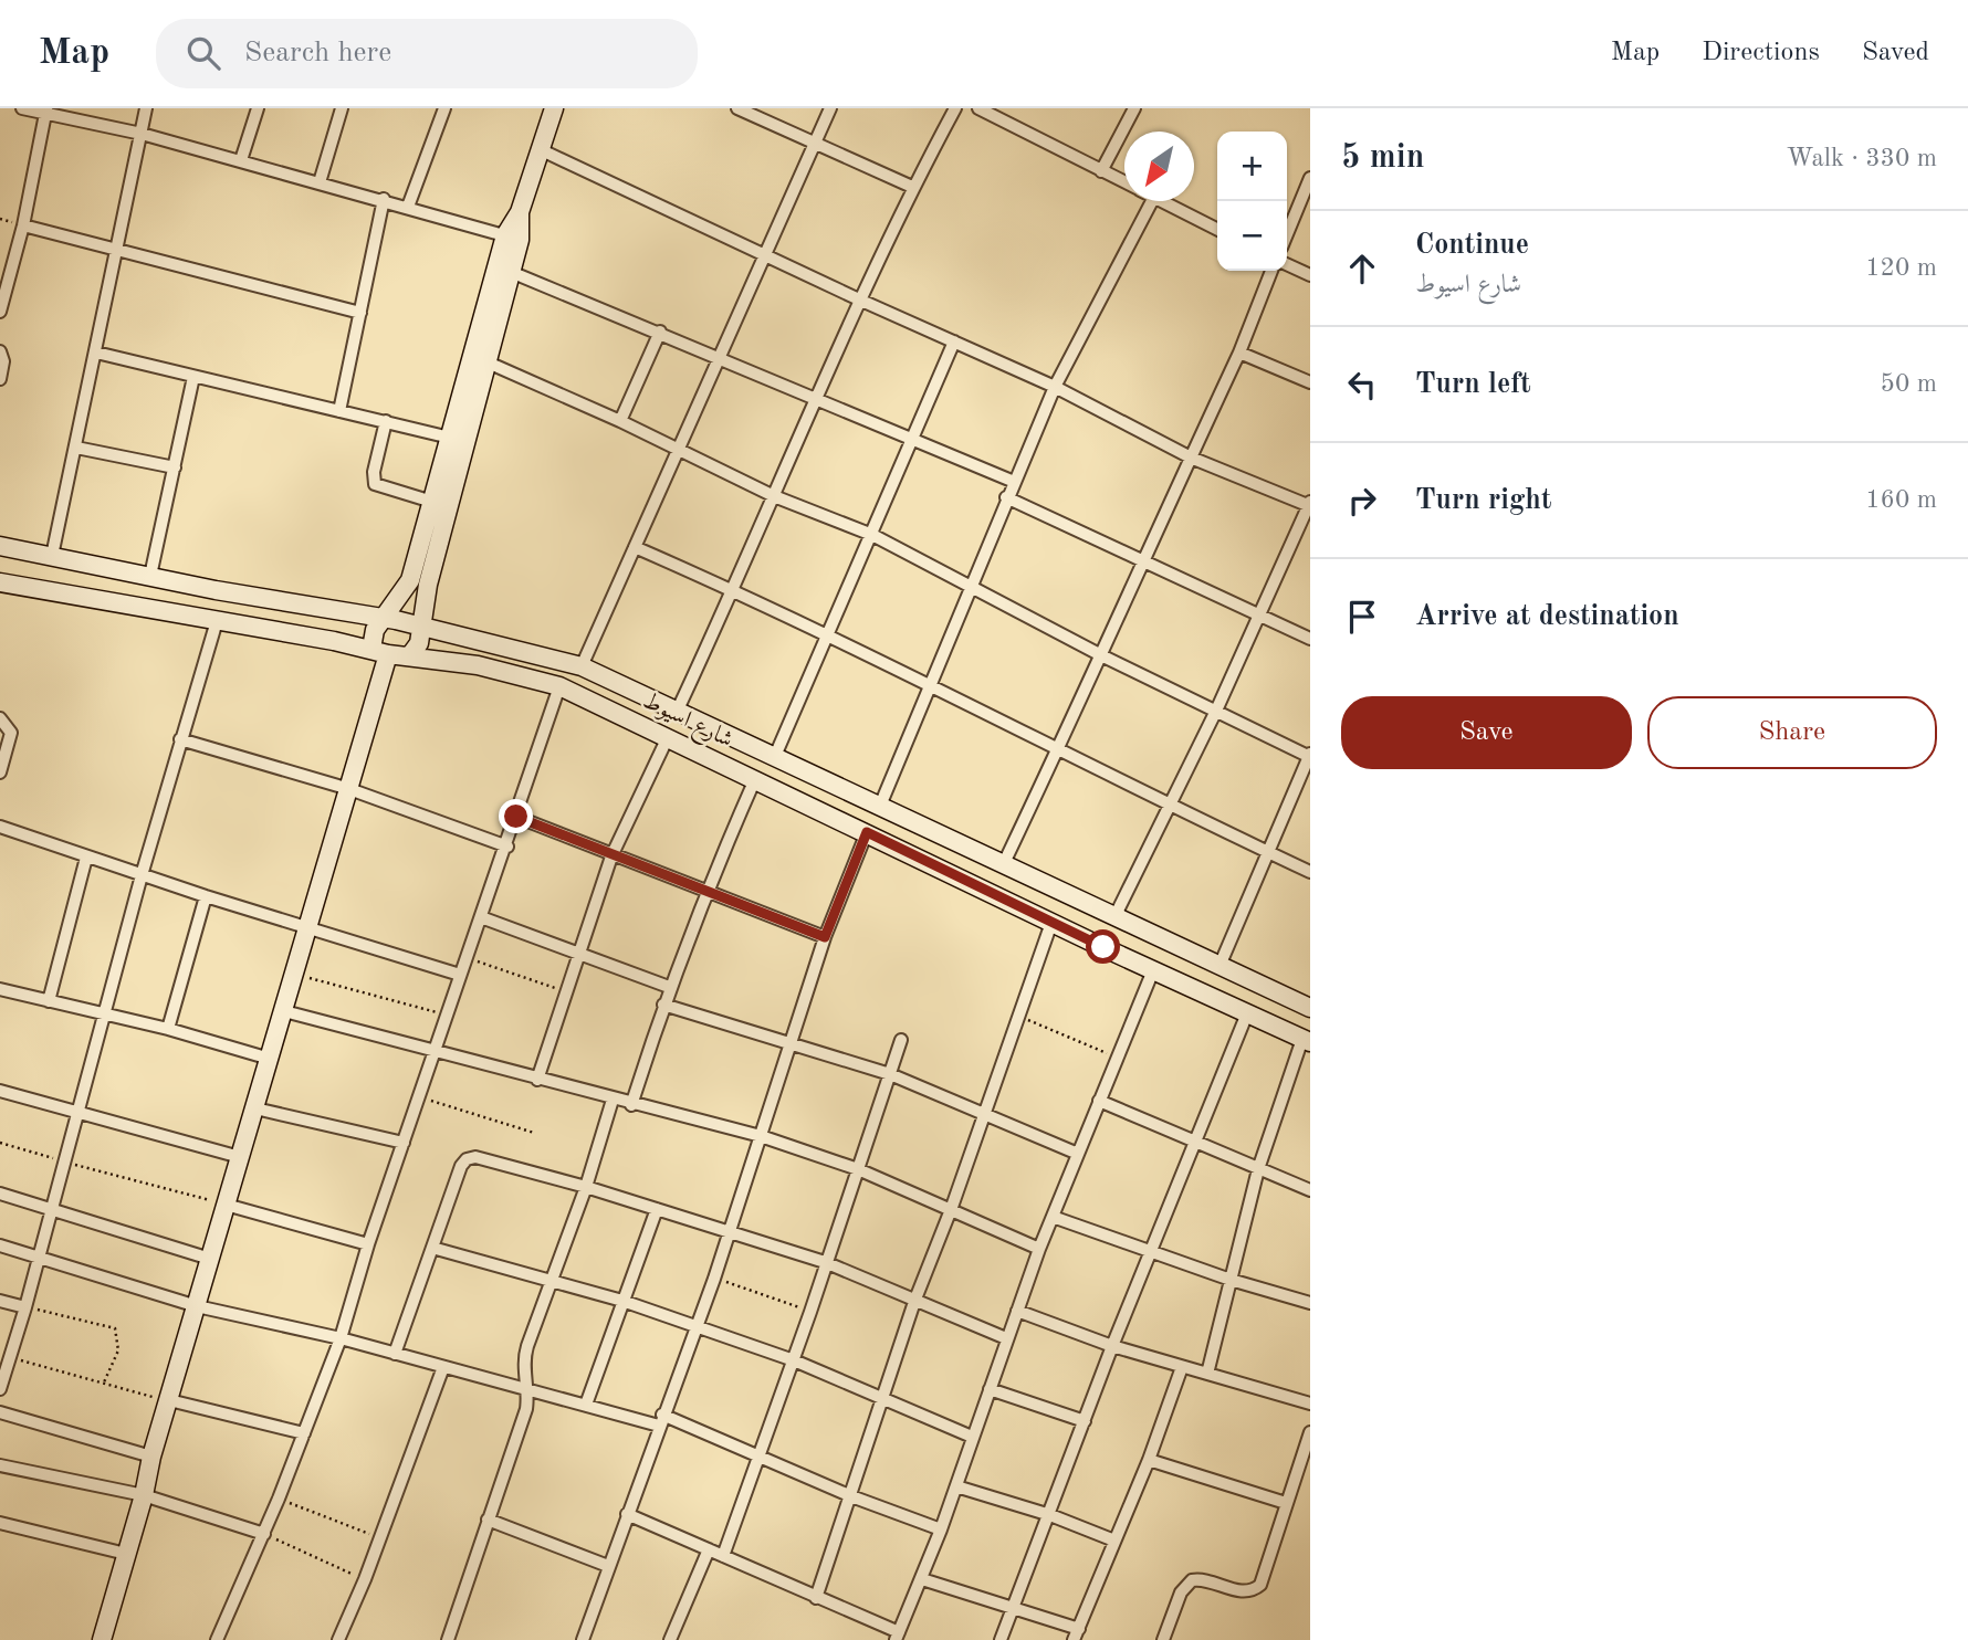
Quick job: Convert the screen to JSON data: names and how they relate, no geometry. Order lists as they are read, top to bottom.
{
  "streets": {
    "street": ["شارع اسيوط"]
  },
  "north": "bottom left",
  "page": {
    "header": "Map",
    "search": "Search here",
    "nav": ["Map", "Directions", "Saved"],
    "heading": ["5 min", "Walk · 330 m"],
    "map_buttons": ["+", "−"],
    "list": [
      ["Continue", "شارع اسيوط", "120 m"],
      ["Turn left", "50 m"],
      ["Turn right", "160 m"],
      "Arrive at destination"
    ],
    "buttons": ["Save", "Share"]
  }
}
